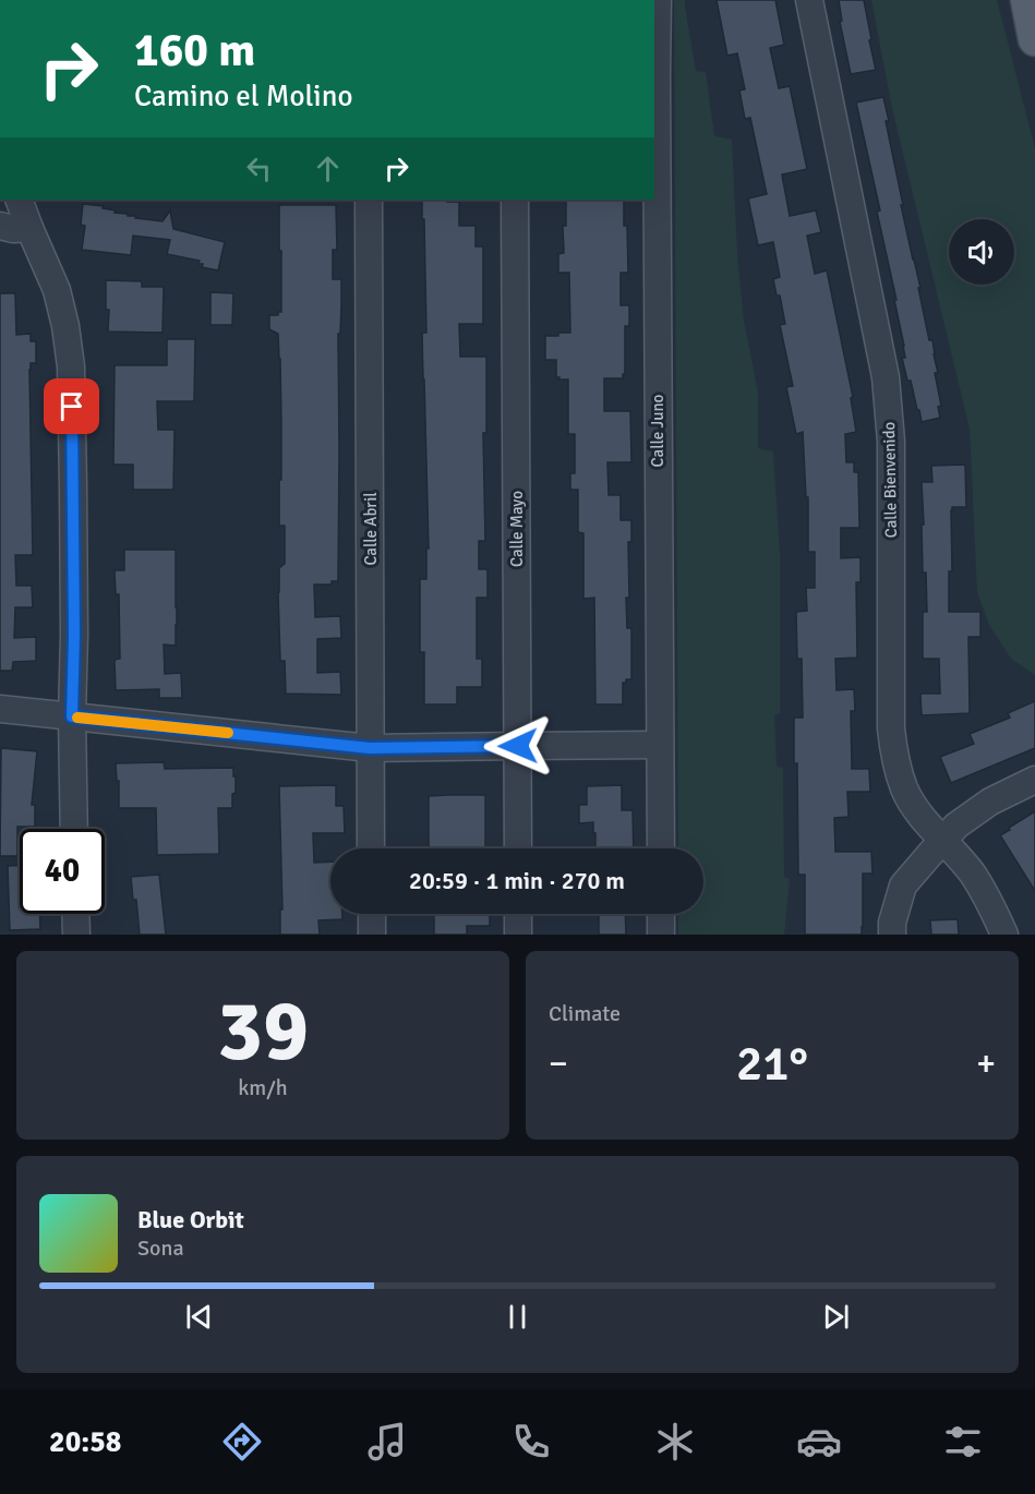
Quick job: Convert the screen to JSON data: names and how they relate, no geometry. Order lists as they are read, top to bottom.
{
  "streets": {
    "street": [
      "Calle Juno",
      "Calle Bienvenido",
      "Calle Abril",
      "Calle Mayo"
    ]
  },
  "page": {
    "turn": ["160 m", "Camino el Molino"],
    "limit": "40",
    "trip": "20:59 · 1 min · 270 m",
    "tile": [
      ["39", "km/h"],
      "Climate"
    ],
    "heat": ["−", "21°", "+"],
    "song": ["Blue Orbit", "Sona"],
    "tabs": "20:58"
  }
}
